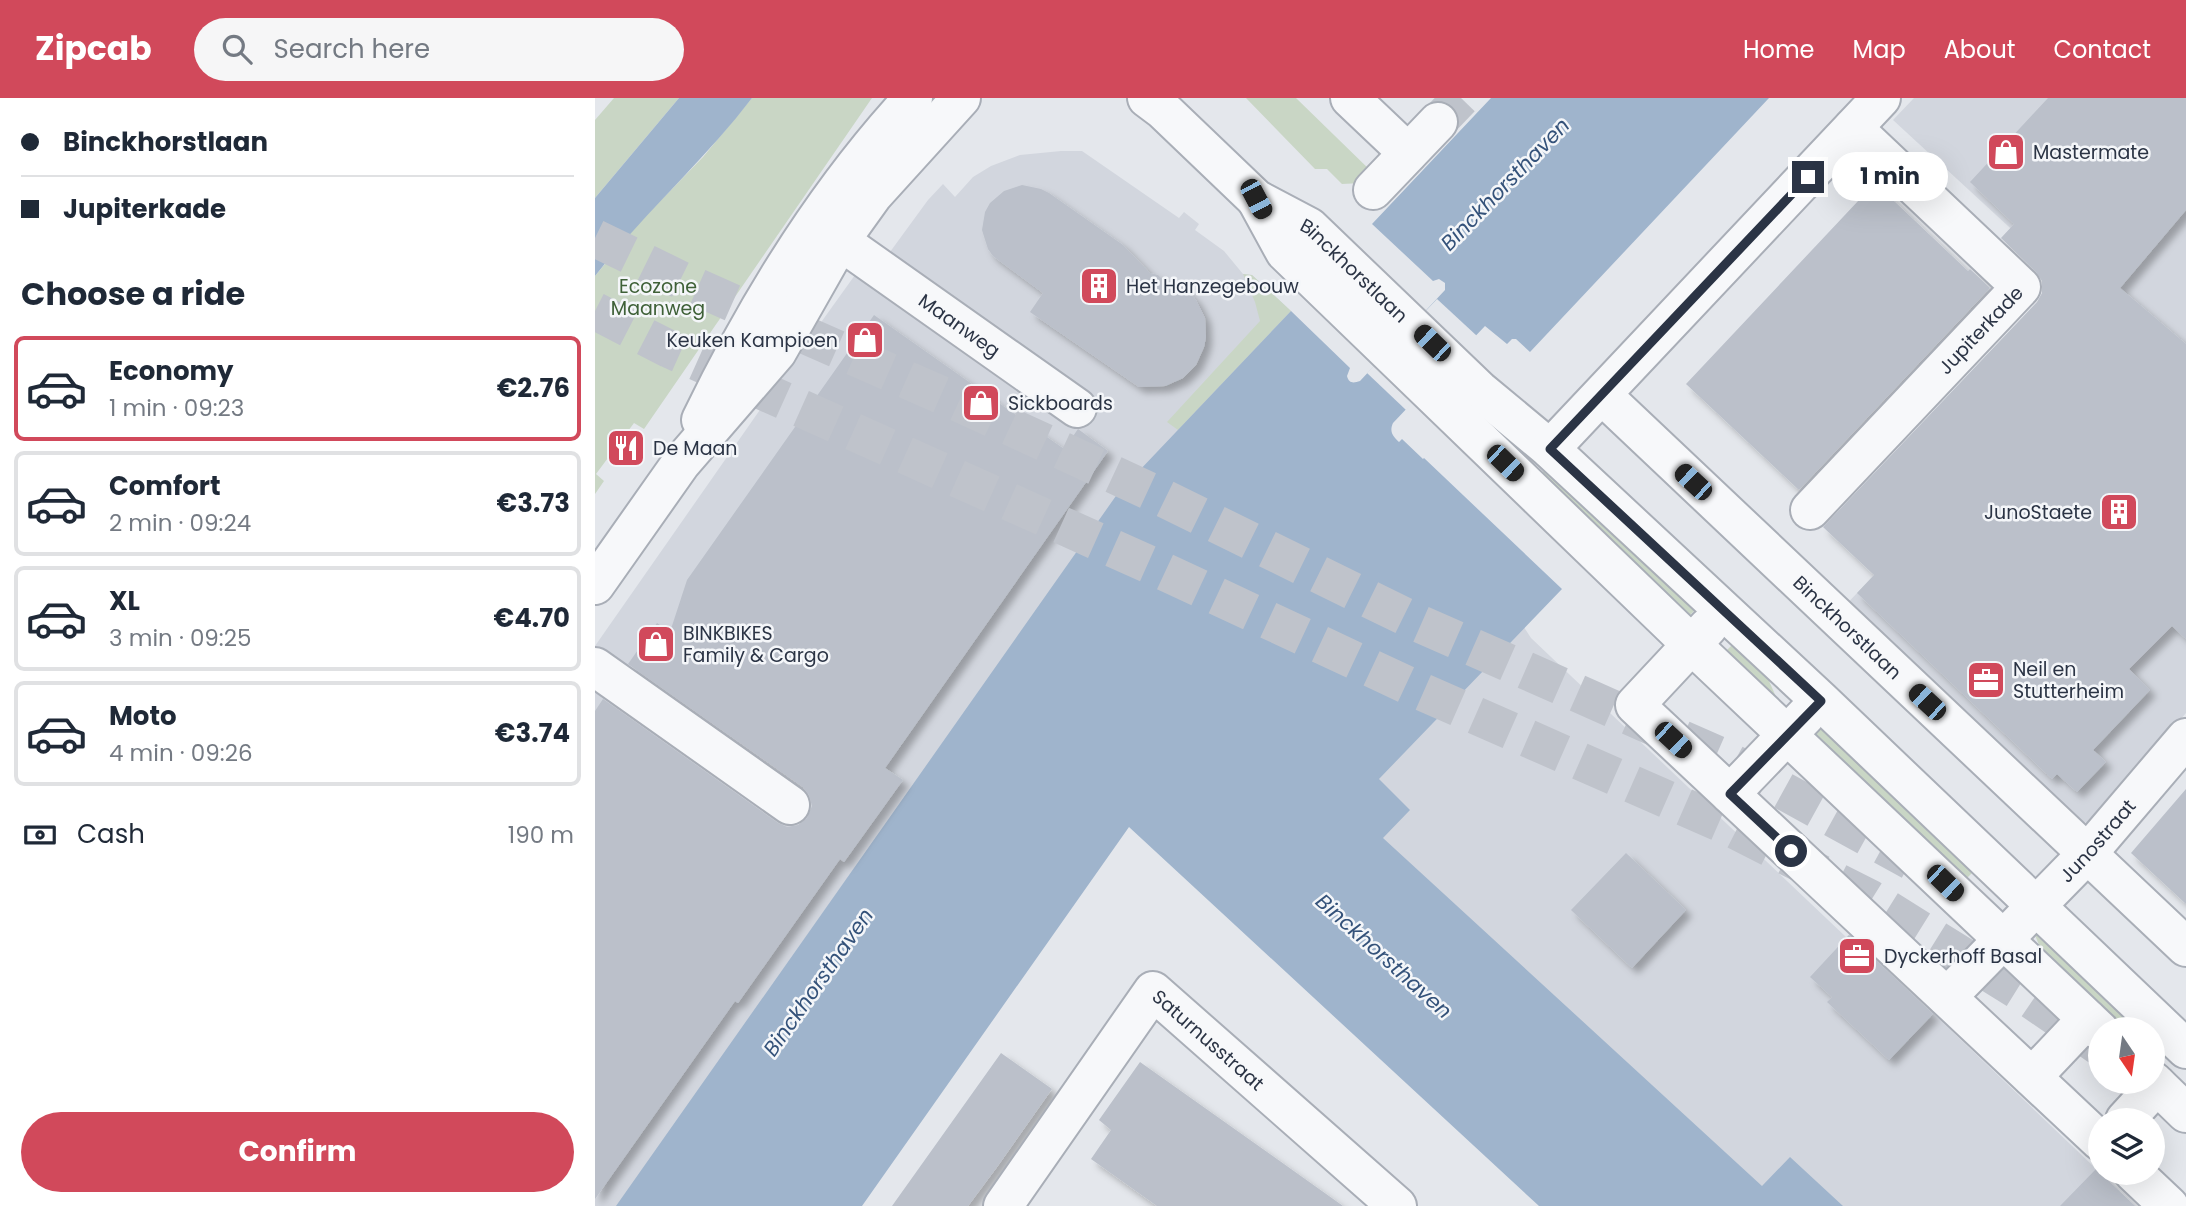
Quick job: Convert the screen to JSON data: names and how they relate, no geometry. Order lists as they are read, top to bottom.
{
  "streets": {
    "street": [
      "Binckhorstlaan",
      "Maanweg",
      "Jupiterkade",
      "Junostraat",
      "Saturnusstraat"
    ]
  },
  "crossings": [
    ["Binckhorstlaan", "Junostraat"]
  ],
  "water": ["Binckhorsthaven"],
  "parks": ["Ecozone Maanweg"],
  "places": {
    "shop": [
      "Mastermate",
      "Keuken Kampioen",
      "Sickboards",
      "BINKBIKES Family & Cargo"
    ],
    "building": ["Het Hanzegebouw", "JunoStaete"],
    "restaurant": ["De Maan"],
    "office": ["Neil en Stutterheim", "Dyckerhoff Basal"]
  },
  "north": "bottom",
  "page": {
    "header": "Zipcab",
    "search": "Search here",
    "nav": [
      "Home",
      "Map",
      "About",
      "Contact"
    ],
    "banner": ["Binckhorstlaan", "Jupiterkade"],
    "bubble": "1 min",
    "heading": "Choose a ride",
    "list": [
      {
        "name": "Economy",
        "note": "1 min · 09:23",
        "value": "€2.76"
      },
      {
        "name": "Comfort",
        "note": "2 min · 09:24",
        "value": "€3.73"
      },
      {
        "name": "XL",
        "note": "3 min · 09:25",
        "value": "€4.70"
      },
      {
        "name": "Moto",
        "note": "4 min · 09:26",
        "value": "€3.74"
      }
    ],
    "pay": ["Cash", "190 m"],
    "buttons": "Confirm"
  }
}
